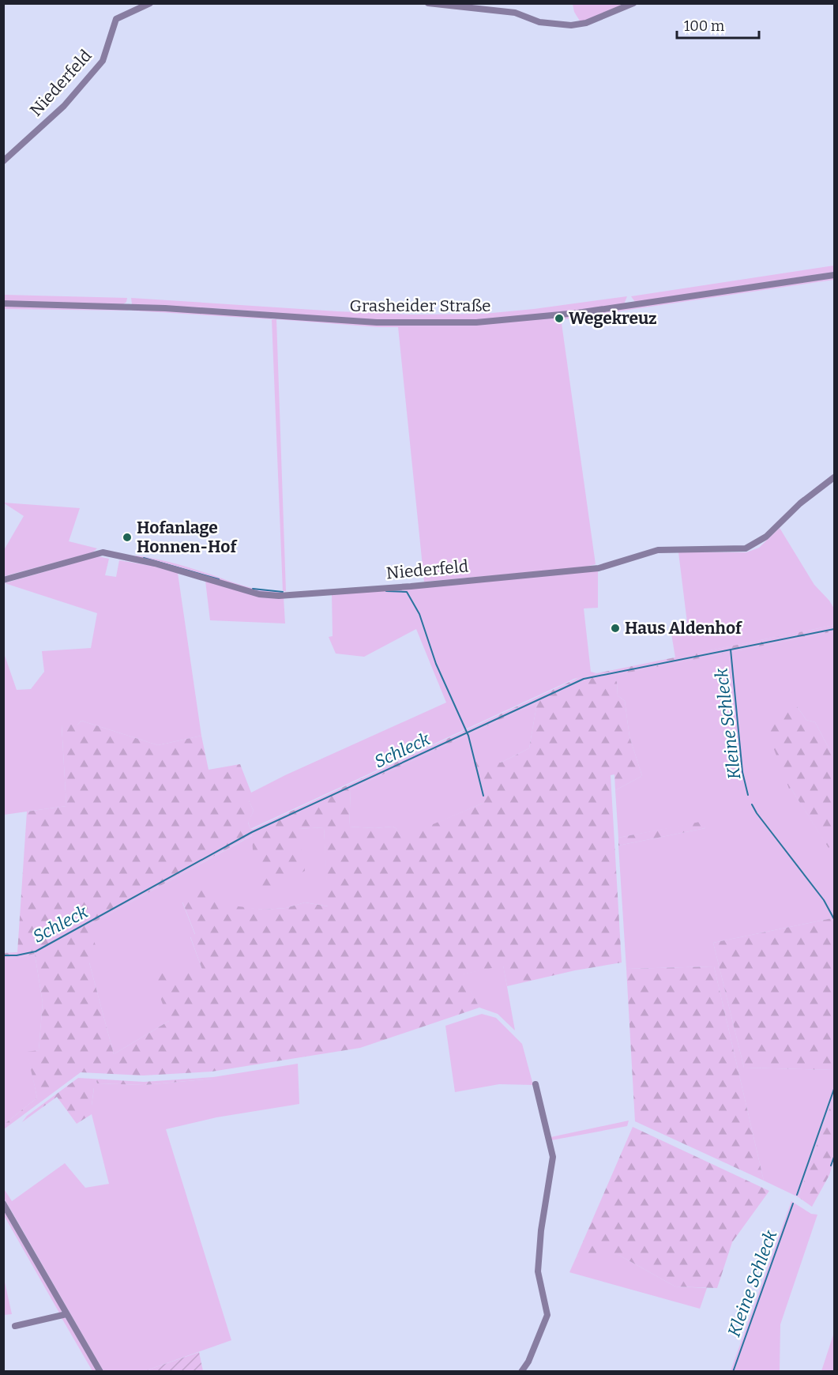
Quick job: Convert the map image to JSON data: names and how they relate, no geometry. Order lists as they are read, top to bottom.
{
  "streets": {
    "street": ["Niederfeld", "Grasheider Straße"]
  },
  "water": ["Kleine Schleck", "Schleck"],
  "places": ["Wegekreuz", "Hofanlage Honnen-Hof", "Haus Aldenhof"],
  "scale_bar": "100 m"
}
